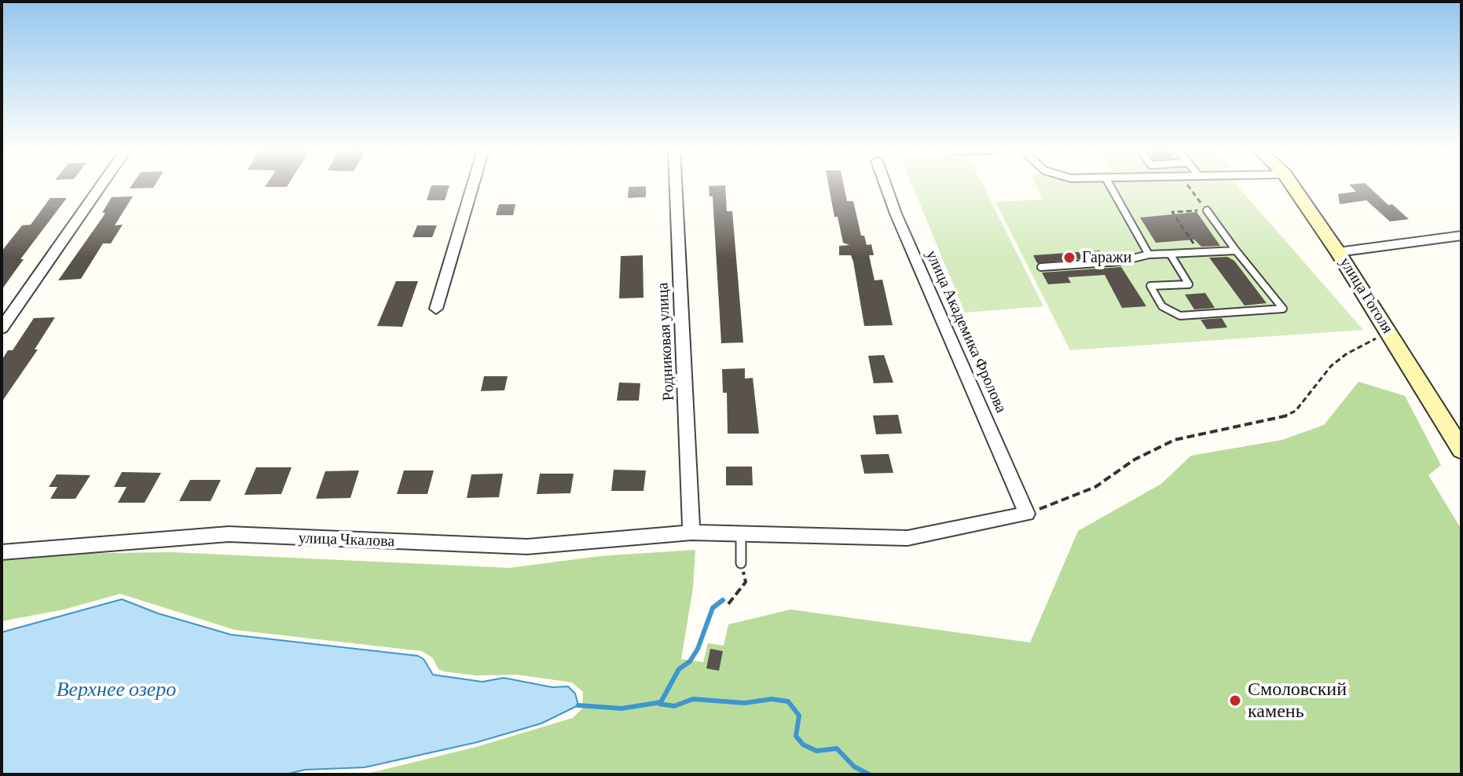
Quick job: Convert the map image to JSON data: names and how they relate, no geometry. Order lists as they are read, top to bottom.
{
  "streets": {
    "main road": ["улица Гоголя"],
    "street": ["улица Академика Фролова", "Родниковая улица", "улица Чкалова"]
  },
  "crossings": [
    ["улица Академика Фролова", "улица Чкалова"],
    ["Родниковая улица", "улица Чкалова"]
  ],
  "water": ["Верхнее озеро"],
  "places": ["Гаражи", "Смоловский камень"]
}
